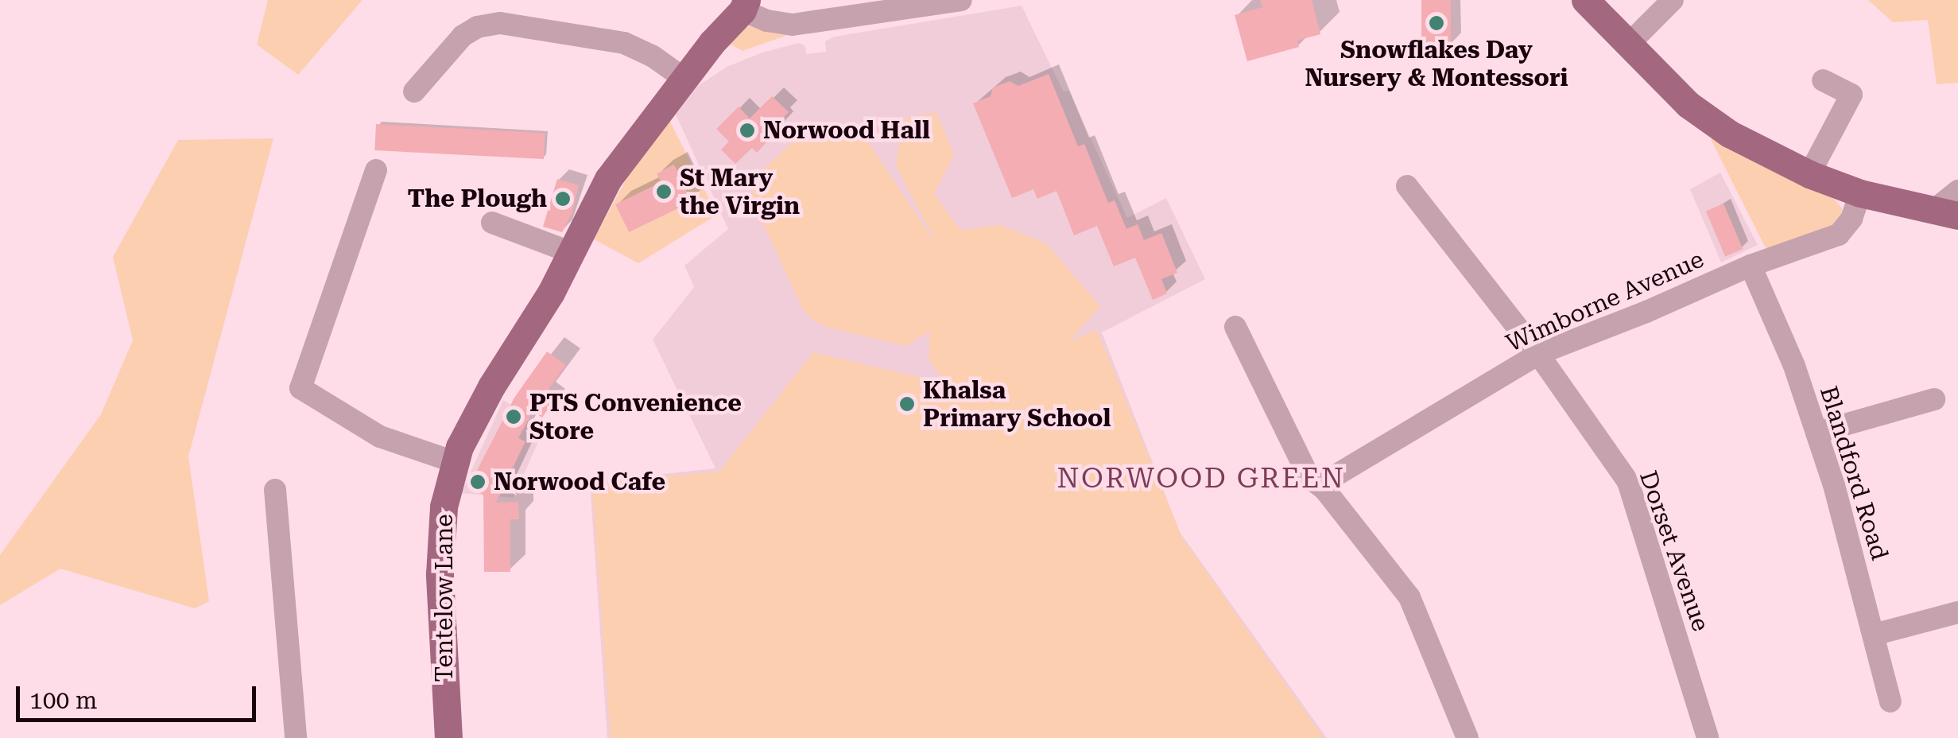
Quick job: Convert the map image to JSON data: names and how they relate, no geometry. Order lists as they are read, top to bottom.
{
  "streets": {
    "main road": ["Tentelow Lane"],
    "street": ["Wimborne Avenue", "Blandford Road", "Dorset Avenue"]
  },
  "crossings": [
    ["Wimborne Avenue", "Blandford Road"],
    ["Wimborne Avenue", "Dorset Avenue"]
  ],
  "districts": ["NORWOOD GREEN"],
  "places": [
    "Snowflakes Day Nursery & Montessori",
    "Norwood Hall",
    "St Mary the Virgin",
    "The Plough",
    "Khalsa Primary School",
    "PTS Convenience Store",
    "Norwood Cafe"
  ],
  "scale_bar": "100 m"
}
